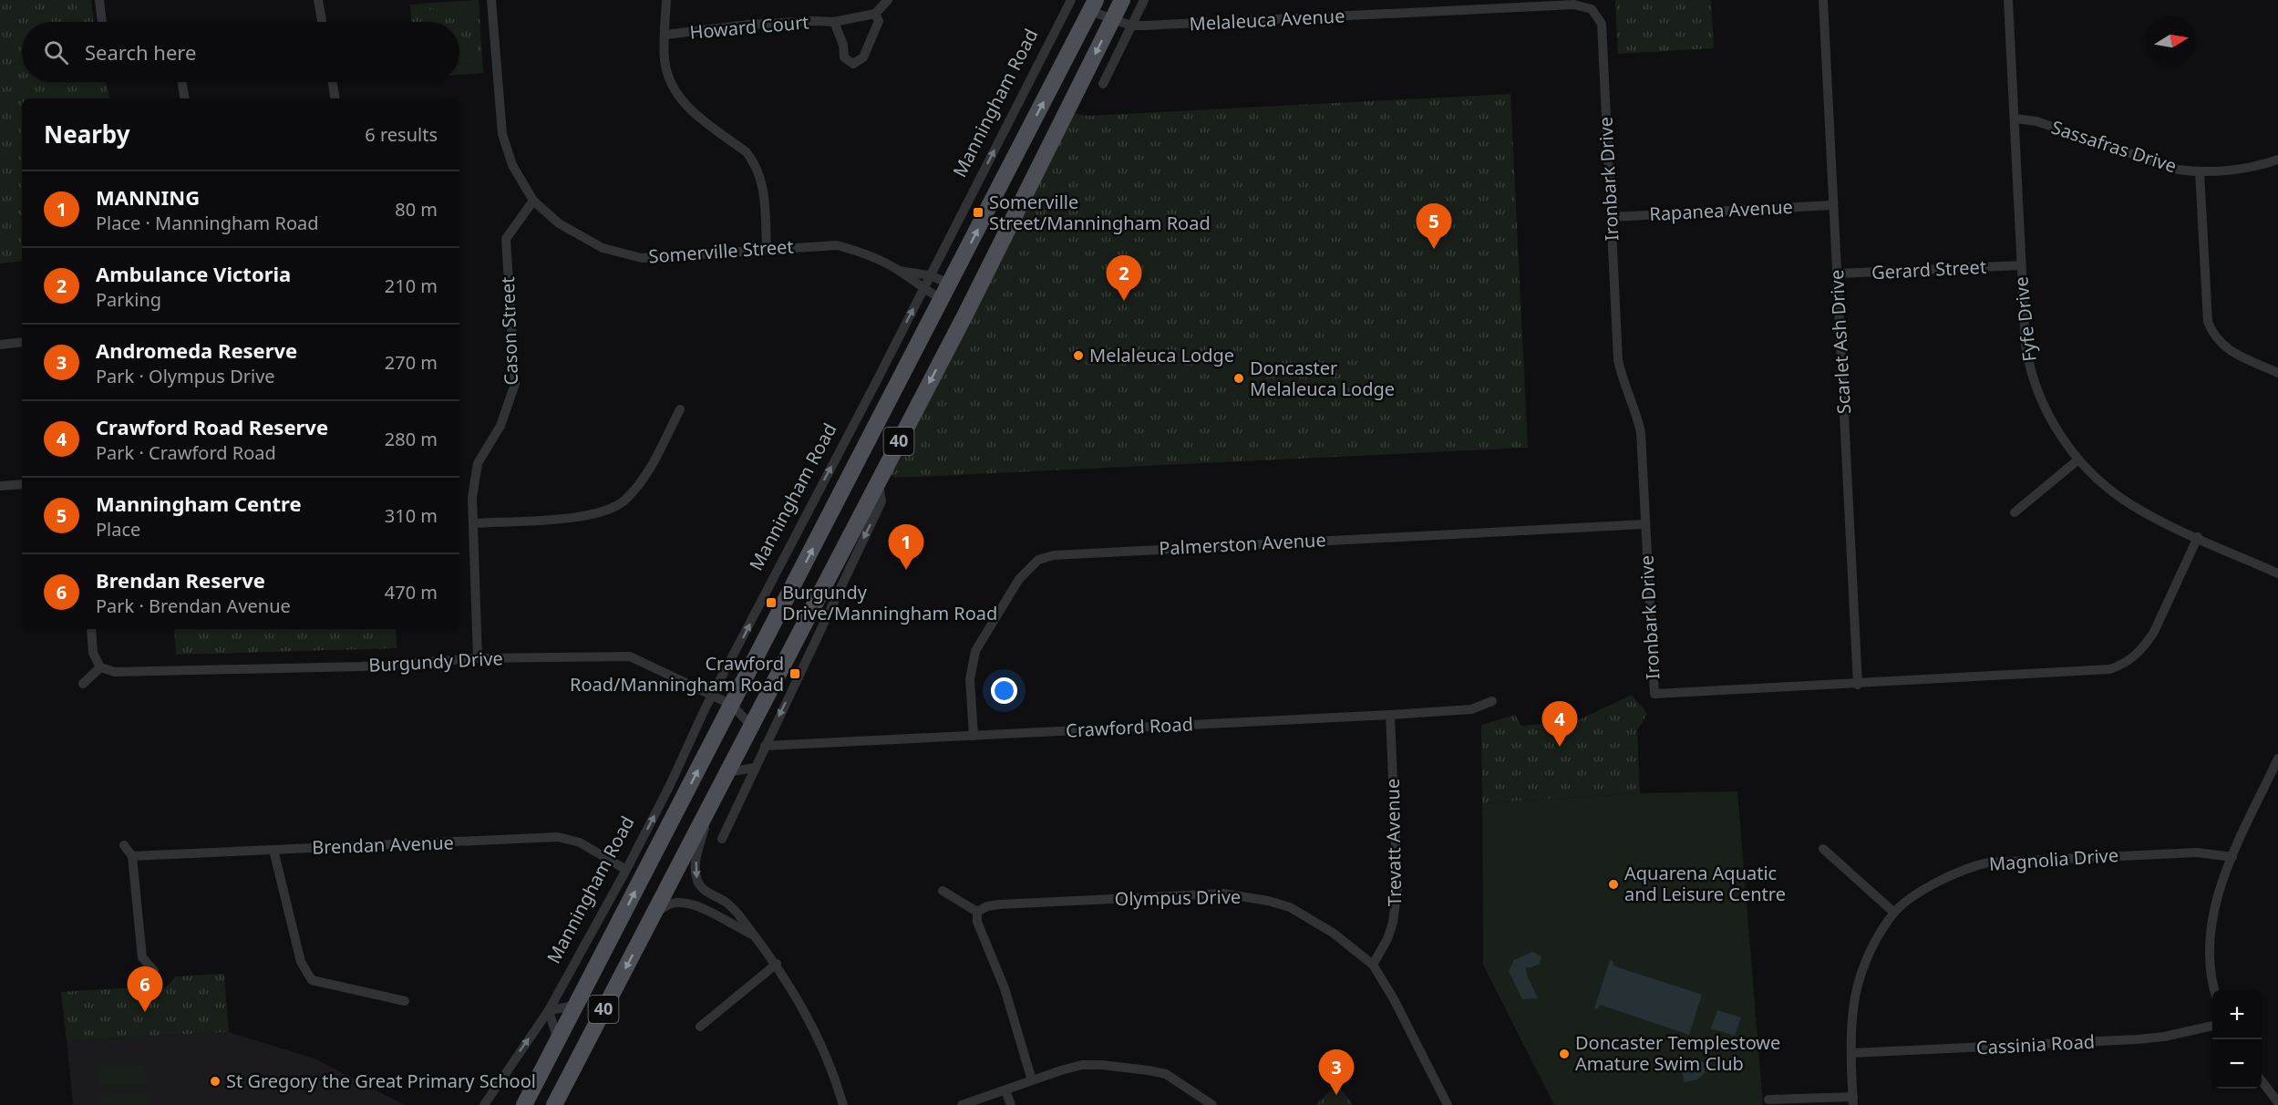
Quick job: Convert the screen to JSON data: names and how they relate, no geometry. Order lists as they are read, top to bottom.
{
  "streets": {
    "main road": ["40"],
    "street": [
      "Melaleuca Avenue",
      "Howard Court",
      "Manningham Road",
      "Sassafras Drive",
      "Ironbark Drive",
      "Rapanea Avenue",
      "Somerville Street",
      "Gerard Street",
      "Fyfe Drive",
      "Cason Street",
      "Scarlet Ash Drive",
      "Palmerston Avenue",
      "Burgundy Drive",
      "Crawford Road",
      "Trevatt Avenue",
      "Brendan Avenue",
      "Magnolia Drive",
      "Olympus Drive",
      "Cassinia Road"
    ]
  },
  "crossings": [
    ["Melaleuca Avenue", "Ironbark Drive"],
    ["Melaleuca Avenue", "40"],
    ["Manningham Road", "Somerville Street"],
    ["Manningham Road", "Burgundy Drive"],
    ["Manningham Road", "Brendan Avenue"],
    ["Sassafras Drive", "Fyfe Drive"],
    ["Ironbark Drive", "Rapanea Avenue"],
    ["Ironbark Drive", "Fyfe Drive"],
    ["Ironbark Drive", "Scarlet Ash Drive"],
    ["Ironbark Drive", "Palmerston Avenue"],
    ["Rapanea Avenue", "Scarlet Ash Drive"],
    ["Somerville Street", "Cason Street"],
    ["Somerville Street", "40"],
    ["Gerard Street", "Fyfe Drive"],
    ["Gerard Street", "Scarlet Ash Drive"],
    ["Cason Street", "Burgundy Drive"],
    ["40", "Burgundy Drive"],
    ["Palmerston Avenue", "Crawford Road"],
    ["Crawford Road", "Trevatt Avenue"],
    ["Trevatt Avenue", "Olympus Drive"],
    ["Magnolia Drive", "Cassinia Road"]
  ],
  "places": {
    "transit": ["Somerville Street/Manningham Road", "Burgundy Drive/Manningham Road", "Crawford Road/Manningham Road"],
    "other": [
      "Melaleuca Lodge",
      "Doncaster Melaleuca Lodge",
      "Aquarena Aquatic and Leisure Centre",
      "Doncaster Templestowe Amature Swim Club",
      "St Gregory the Great Primary School"
    ]
  },
  "north": "right",
  "page": {
    "search": "Search here",
    "heading": ["Nearby", "6 results"],
    "list": [
      {
        "mark": "1",
        "name": "MANNING",
        "note": "Place · Manningham Road",
        "value": "80 m"
      },
      {
        "mark": "2",
        "name": "Ambulance Victoria",
        "note": "Parking",
        "value": "210 m"
      },
      {
        "mark": "3",
        "name": "Andromeda Reserve",
        "note": "Park · Olympus Drive",
        "value": "270 m"
      },
      {
        "mark": "4",
        "name": "Crawford Road Reserve",
        "note": "Park · Crawford Road",
        "value": "280 m"
      },
      {
        "mark": "5",
        "name": "Manningham Centre",
        "note": "Place",
        "value": "310 m"
      },
      {
        "mark": "6",
        "name": "Brendan Reserve",
        "note": "Park · Brendan Avenue",
        "value": "470 m"
      }
    ],
    "pins": [
      "5",
      "2",
      "1",
      "4",
      "6",
      "3"
    ],
    "map_buttons": ["+", "−"]
  }
}
